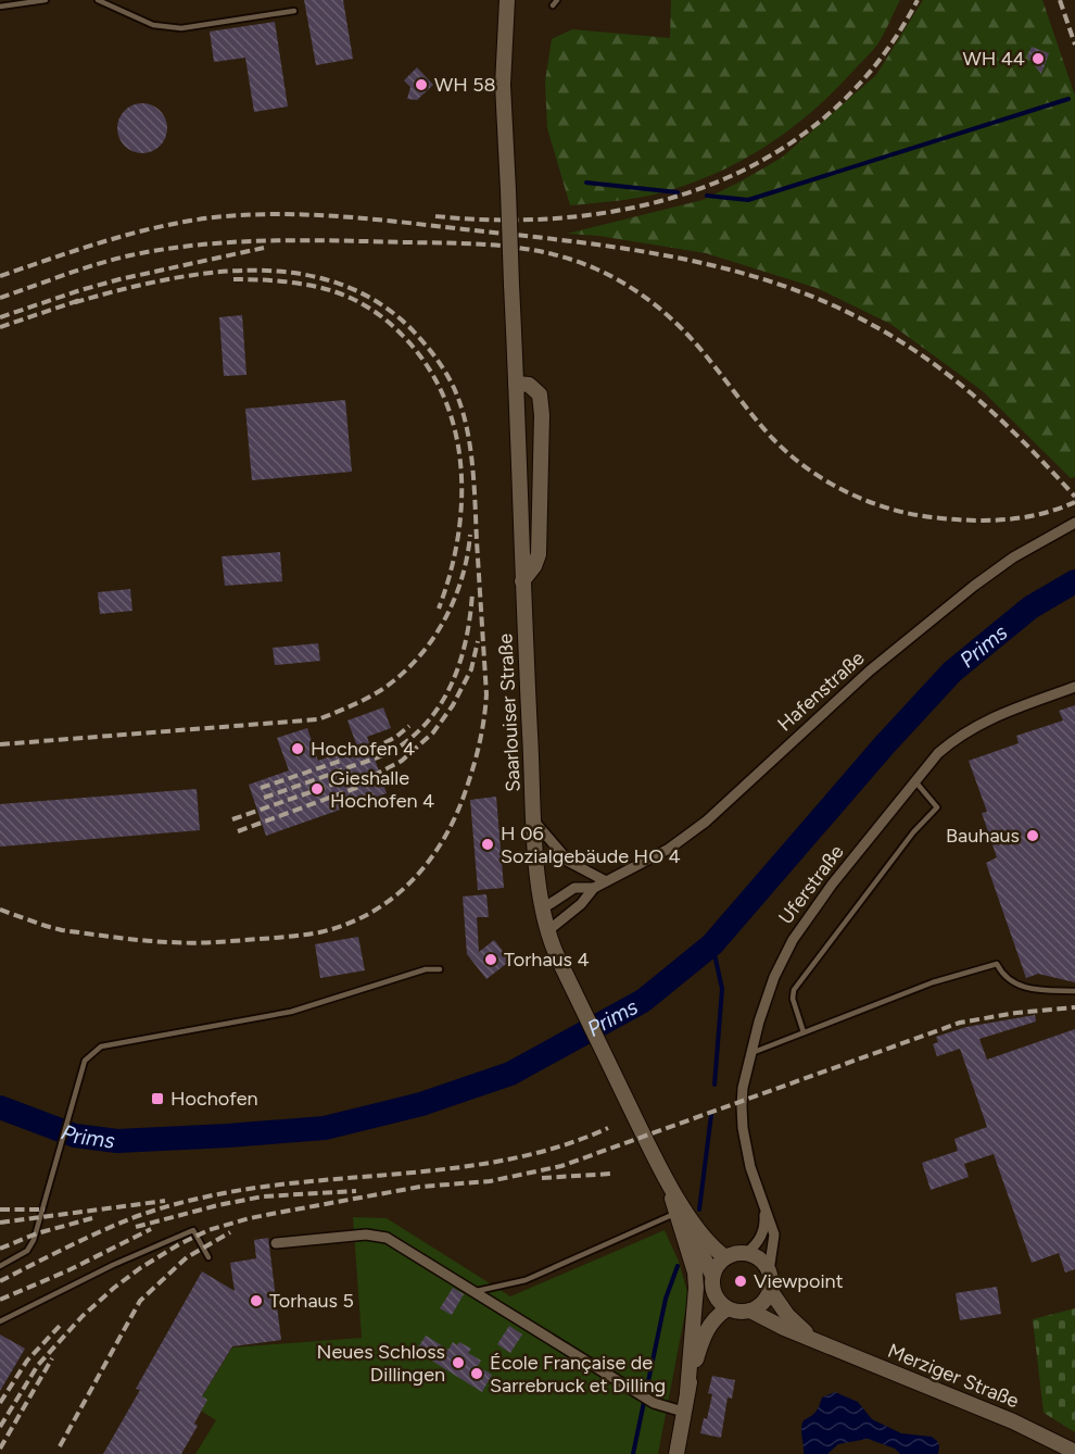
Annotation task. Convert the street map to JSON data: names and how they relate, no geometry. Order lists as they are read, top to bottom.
{
  "streets": {
    "main road": ["Saarlouiser Straße", "Merziger Straße"],
    "street": ["Hafenstraße", "Uferstraße"]
  },
  "crossings": [
    ["Hafenstraße", "Saarlouiser Straße"],
    ["Saarlouiser Straße", "Uferstraße"],
    ["Saarlouiser Straße", "Merziger Straße"],
    ["Uferstraße", "Merziger Straße"]
  ],
  "water": ["Prims"],
  "places": {
    "other": [
      "WH 44",
      "WH 58",
      "Hochofen 4",
      "Gieshalle Hochofen 4",
      "Bauhaus",
      "H 06 Sozialgebäude HO 4",
      "Torhaus 4",
      "Viewpoint",
      "Torhaus 5",
      "Neues Schloss Dillingen",
      "École Française de Sarrebruck et Dilling"
    ],
    "transit": ["Hochofen"]
  }
}
